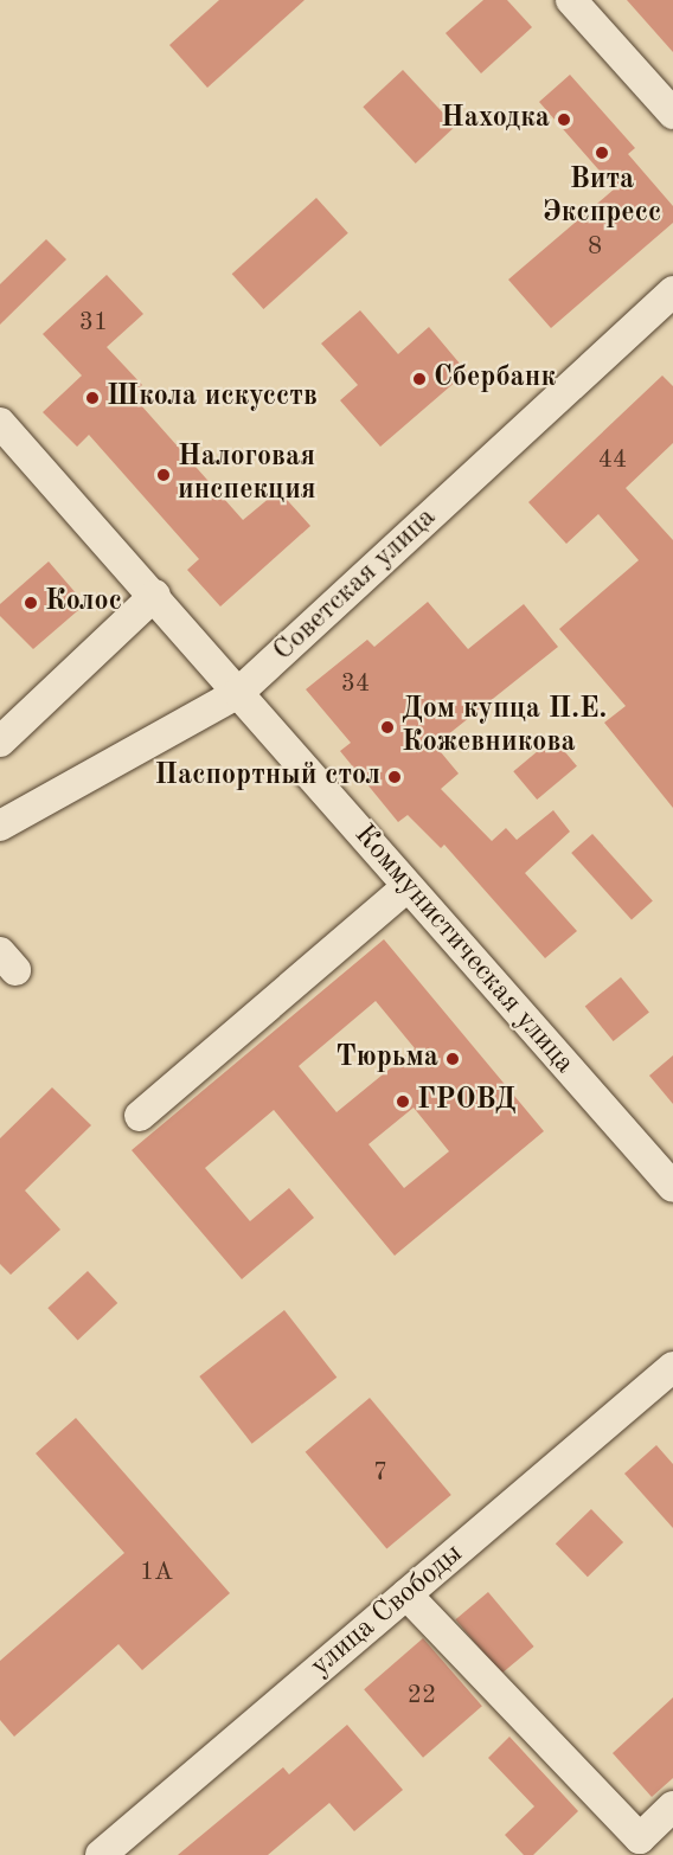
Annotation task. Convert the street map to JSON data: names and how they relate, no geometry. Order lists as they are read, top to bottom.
{
  "streets": {
    "street": ["Советская улица", "Коммунистическая улица", "улица Свободы"]
  },
  "crossings": [
    ["Советская улица", "Коммунистическая улица"]
  ],
  "places": [
    "Находка",
    "Вита Экспресс",
    "Сбербанк",
    "Школа искусств",
    "Налоговая инспекция",
    "Колос",
    "Дом купца П.Е. Кожевникова",
    "Паспортный стол",
    "Тюрьма",
    "ГРОВД"
  ],
  "house_numbers": [
    "8",
    "31",
    "44",
    "34",
    "7",
    "1А",
    "22"
  ]
}
